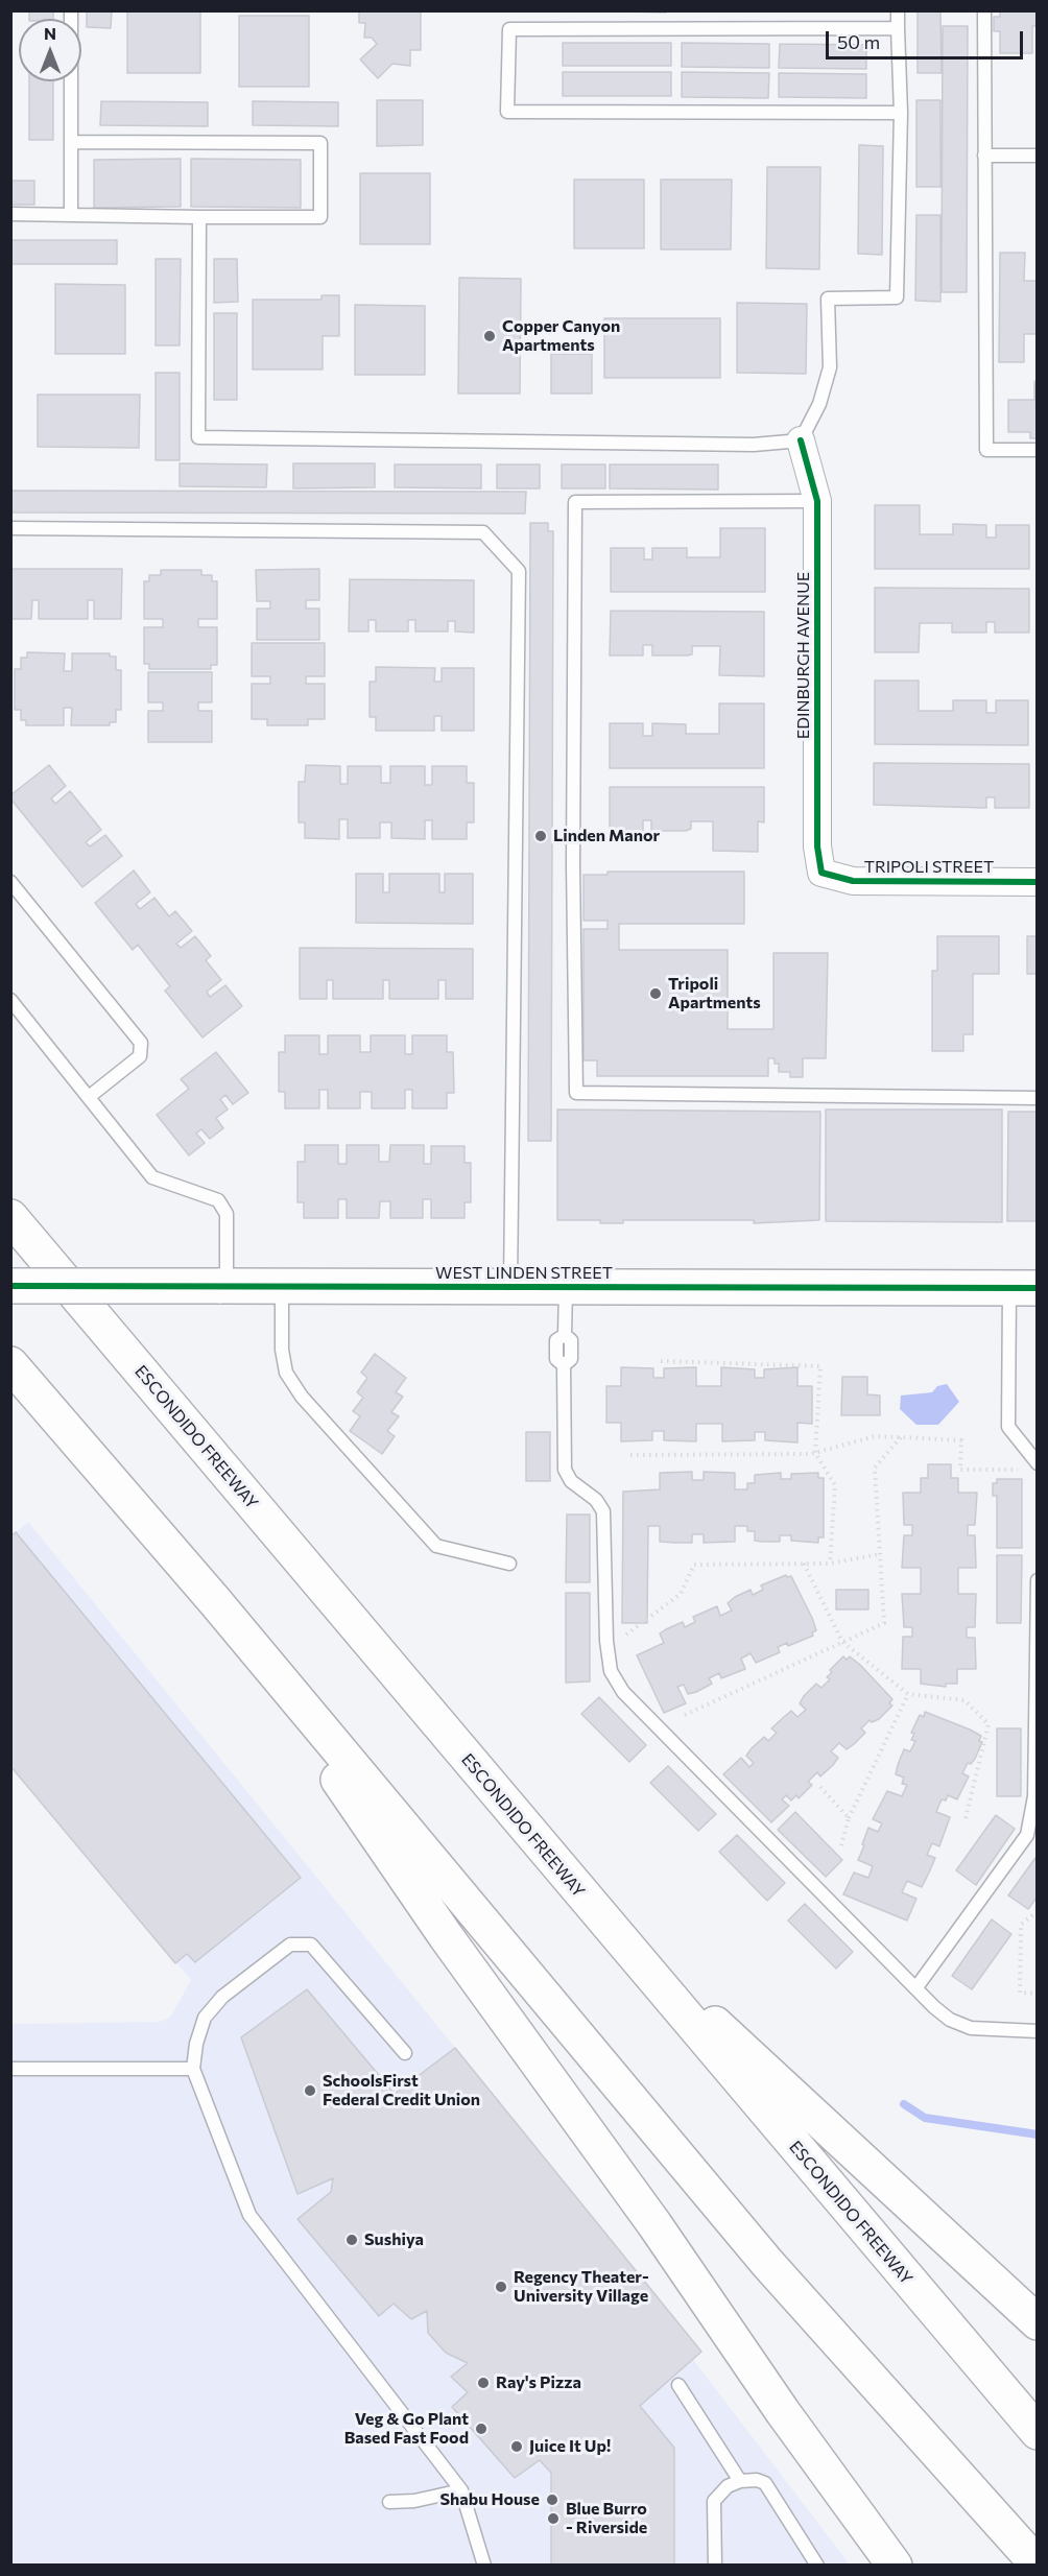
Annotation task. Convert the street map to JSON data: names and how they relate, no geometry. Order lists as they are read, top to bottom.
{
  "streets": {
    "main road": ["WEST LINDEN STREET", "ESCONDIDO FREEWAY"],
    "street": ["EDINBURGH AVENUE", "TRIPOLI STREET"]
  },
  "crossings": [
    ["EDINBURGH AVENUE", "TRIPOLI STREET"]
  ],
  "places": [
    "Copper Canyon Apartments",
    "Linden Manor",
    "Tripoli Apartments",
    "SchoolsFirst Federal Credit Union",
    "Sushiya",
    "Regency Theater- University Village",
    "Ray's Pizza",
    "Veg & Go Plant Based Fast Food",
    "Juice It Up!",
    "Shabu House",
    "Blue Burro - Riverside"
  ],
  "scale_bar": "50 m",
  "north": "top"
}
